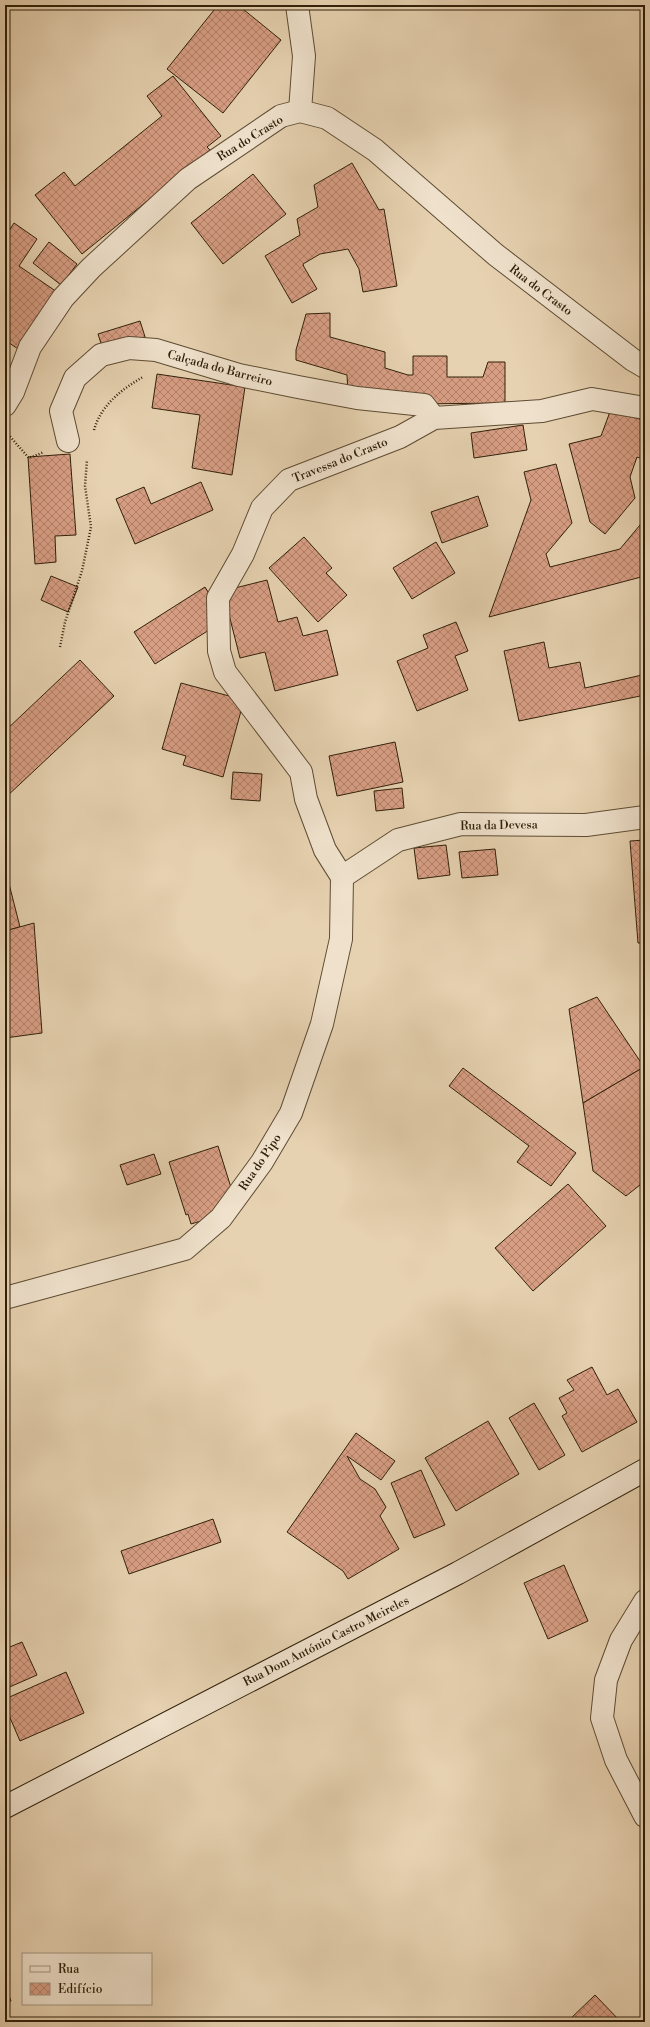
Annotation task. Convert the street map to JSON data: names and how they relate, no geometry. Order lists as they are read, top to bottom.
{
  "streets": {
    "street": [
      "Rua do Crasto",
      "Calçada do Barreiro",
      "Travessa do Crasto",
      "Rua da Devesa",
      "Rua do Pipo",
      "Rua Dom António Castro Meireles"
    ]
  },
  "crossings": [
    ["Calçada do Barreiro", "Travessa do Crasto"],
    ["Travessa do Crasto", "Rua da Devesa"],
    ["Travessa do Crasto", "Rua do Pipo"],
    ["Rua da Devesa", "Rua do Pipo"]
  ],
  "legend": ["Rua", "Edifício"]
}
